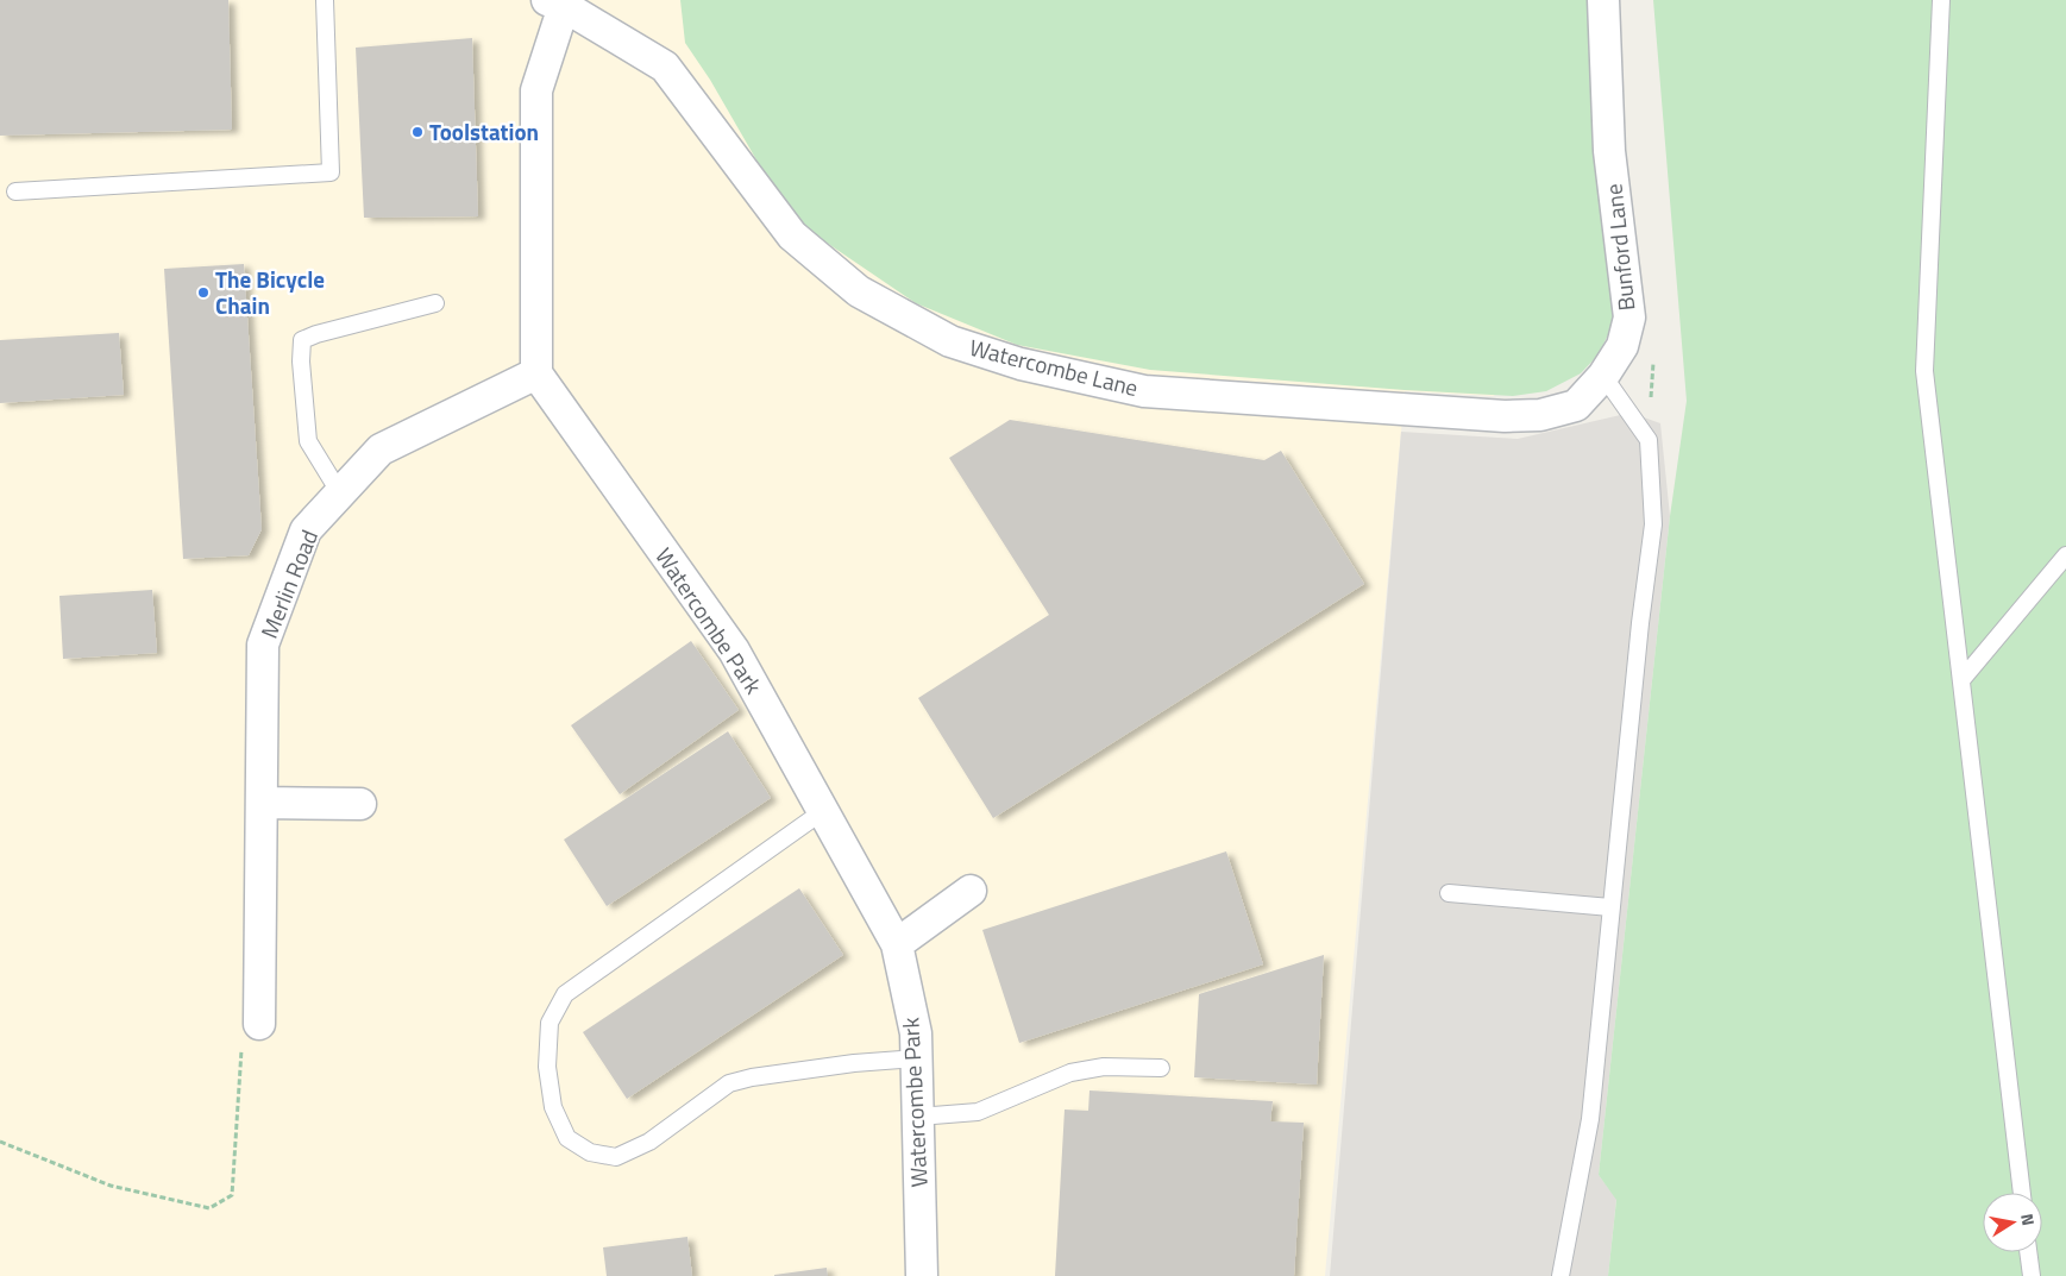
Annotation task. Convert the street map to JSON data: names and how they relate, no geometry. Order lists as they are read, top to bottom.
{
  "streets": {
    "street": [
      "Bunford Lane",
      "Watercombe Lane",
      "Merlin Road",
      "Watercombe Park"
    ]
  },
  "crossings": [
    ["Bunford Lane", "Watercombe Lane"],
    ["Merlin Road", "Watercombe Park"]
  ],
  "places": ["Toolstation", "The Bicycle Chain"],
  "north": "right"
}
